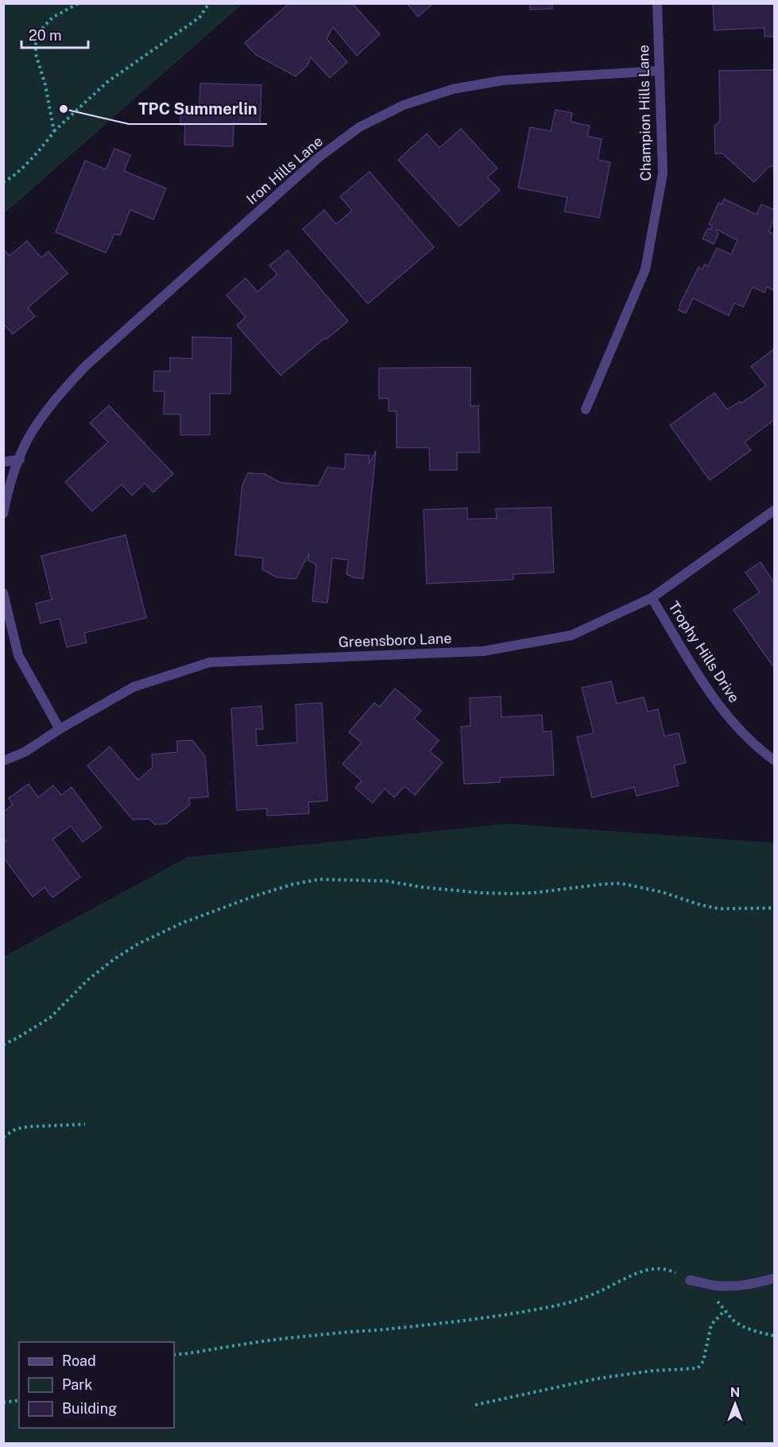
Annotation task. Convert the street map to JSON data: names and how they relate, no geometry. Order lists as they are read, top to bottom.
{
  "streets": {
    "street": [
      "Champion Hills Lane",
      "Iron Hills Lane",
      "Greensboro Lane",
      "Trophy Hills Drive"
    ]
  },
  "crossings": [
    ["Champion Hills Lane", "Iron Hills Lane"],
    ["Greensboro Lane", "Trophy Hills Drive"]
  ],
  "places": ["TPC Summerlin"],
  "legend": ["Road", "Park", "Building"],
  "scale_bar": "20 m",
  "north": "top"
}
